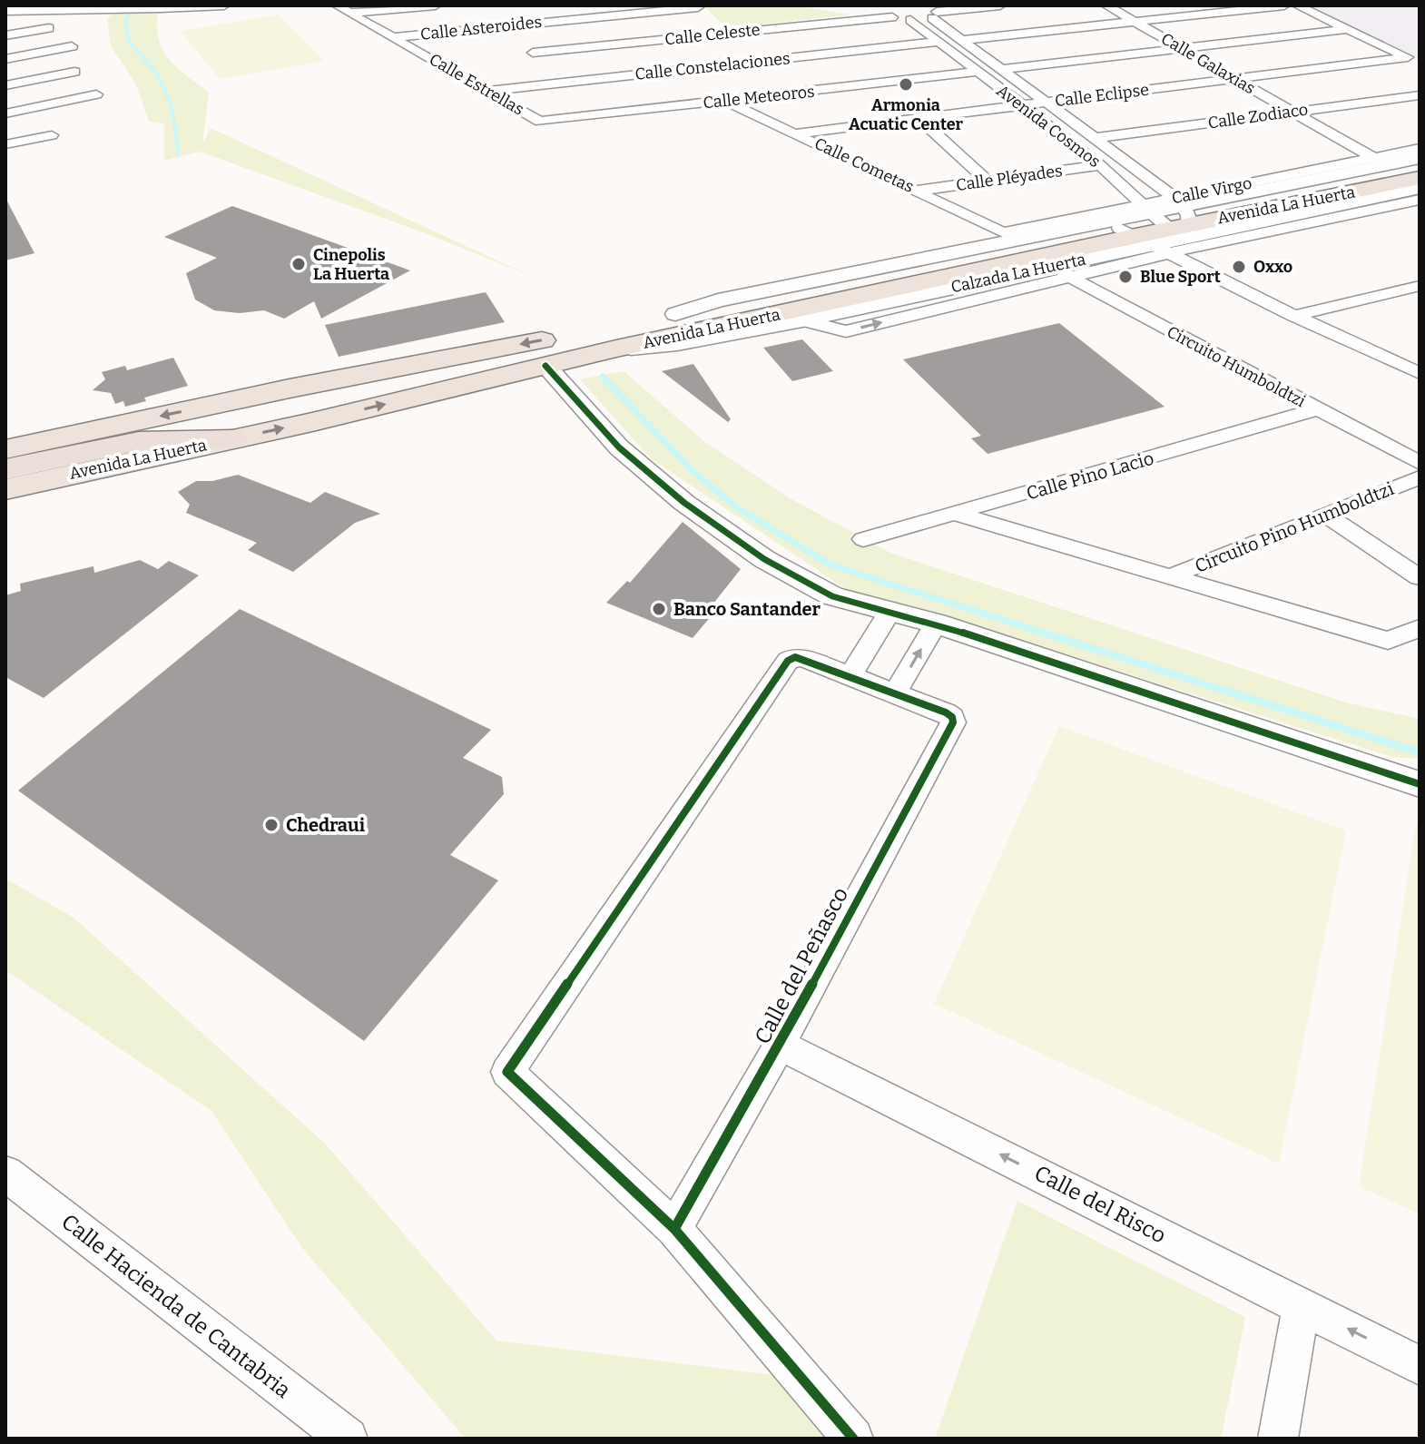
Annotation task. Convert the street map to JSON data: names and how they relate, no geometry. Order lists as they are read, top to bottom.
{
  "streets": {
    "main road": ["Avenida La Huerta"],
    "street": [
      "Calle Asteroides",
      "Calle Celeste",
      "Calle Galaxias",
      "Calle Constelaciones",
      "Calle Estrellas",
      "Calle Eclipse",
      "Calle Meteoros",
      "Calle Zodiaco",
      "Avenida Cosmos",
      "Calle Cometas",
      "Calle Pléyades",
      "Calzada La Huerta",
      "Circuito Humboldtzi",
      "Calle Pino Lacio",
      "Circuito Pino Humboldtzi",
      "Calle del Peñasco",
      "Calle del Risco",
      "Calle Hacienda de Cantabria"
    ]
  },
  "crossings": [
    ["Calle Asteroides", "Calle Celeste"],
    ["Calle Asteroides", "Calle Constelaciones"],
    ["Calle Asteroides", "Calle Estrellas"],
    ["Calle Celeste", "Calle Constelaciones"],
    ["Calle Galaxias", "Calle Eclipse"],
    ["Calle Galaxias", "Calle Zodiaco"],
    ["Calle Galaxias", "Avenida La Huerta"],
    ["Calle Galaxias", "Calzada La Huerta"],
    ["Calle Constelaciones", "Calle Estrellas"],
    ["Calle Constelaciones", "Avenida Cosmos"],
    ["Calle Estrellas", "Calle Meteoros"],
    ["Calle Eclipse", "Avenida Cosmos"],
    ["Calle Eclipse", "Calle Cometas"],
    ["Calle Meteoros", "Avenida Cosmos"],
    ["Calle Meteoros", "Calle Cometas"],
    ["Calle Zodiaco", "Avenida Cosmos"],
    ["Avenida Cosmos", "Calle Cometas"],
    ["Avenida Cosmos", "Calle Pléyades"],
    ["Avenida Cosmos", "Avenida La Huerta"],
    ["Avenida Cosmos", "Calzada La Huerta"],
    ["Calle Cometas", "Calle Pléyades"],
    ["Calle Cometas", "Avenida La Huerta"],
    ["Calle Cometas", "Calzada La Huerta"],
    ["Avenida La Huerta", "Calzada La Huerta"],
    ["Calzada La Huerta", "Circuito Humboldtzi"],
    ["Circuito Humboldtzi", "Calle Pino Lacio"],
    ["Calle Pino Lacio", "Circuito Pino Humboldtzi"],
    ["Calle del Peñasco", "Calle del Risco"]
  ],
  "one_way": ["Calle del Risco"],
  "places": [
    "Armonia Acuatic Center",
    "Cinepolis La Huerta",
    "Oxxo",
    "Blue Sport",
    "Banco Santander",
    "Chedraui"
  ]
}
